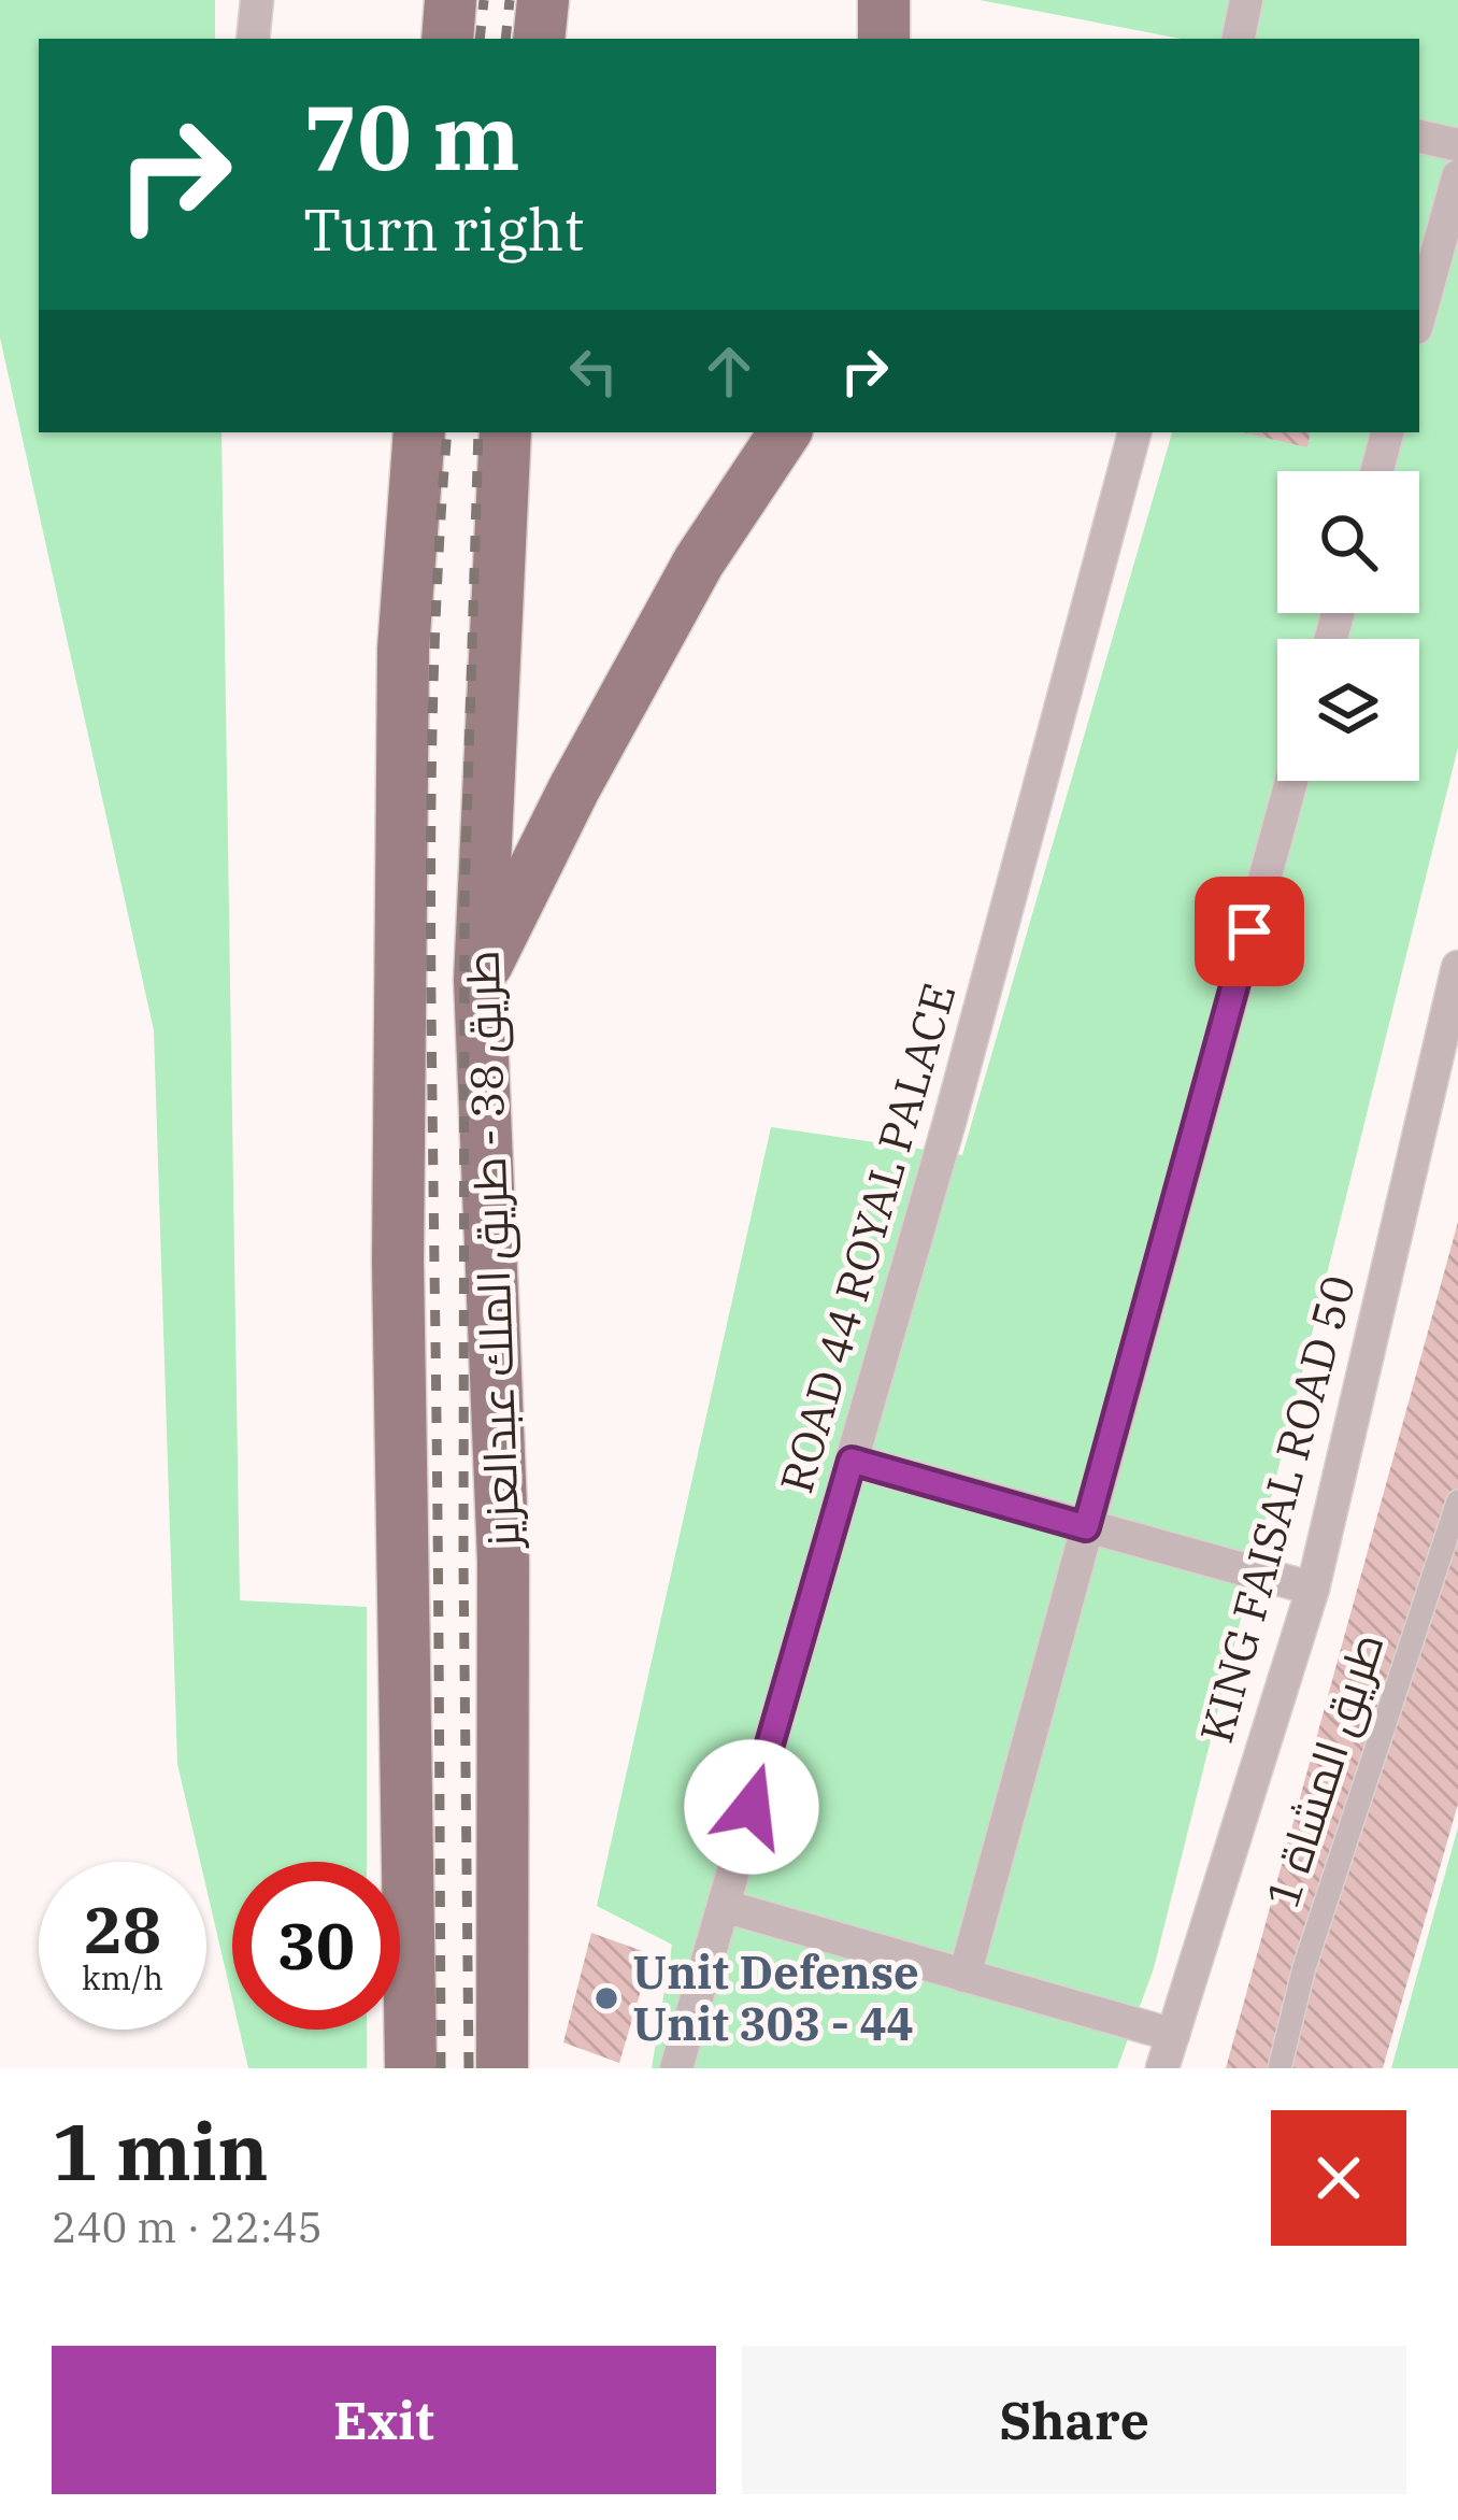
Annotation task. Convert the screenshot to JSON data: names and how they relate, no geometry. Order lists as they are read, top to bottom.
{
  "streets": {
    "main road": ["طريق 38 - طريق الملك عبدالعزيز"],
    "street": ["ROAD 44 ROYAL PALACE", "KING FAISAL ROAD 50", "طريق المشاة 1"]
  },
  "places": ["Unit Defense Unit 303 - 44"],
  "page": {
    "turn": ["70 m", "Turn right"],
    "speed": "28 km/h",
    "limit": "30",
    "heading": ["1 min", "240 m · 22:45"],
    "buttons": ["Exit", "Share"]
  }
}
